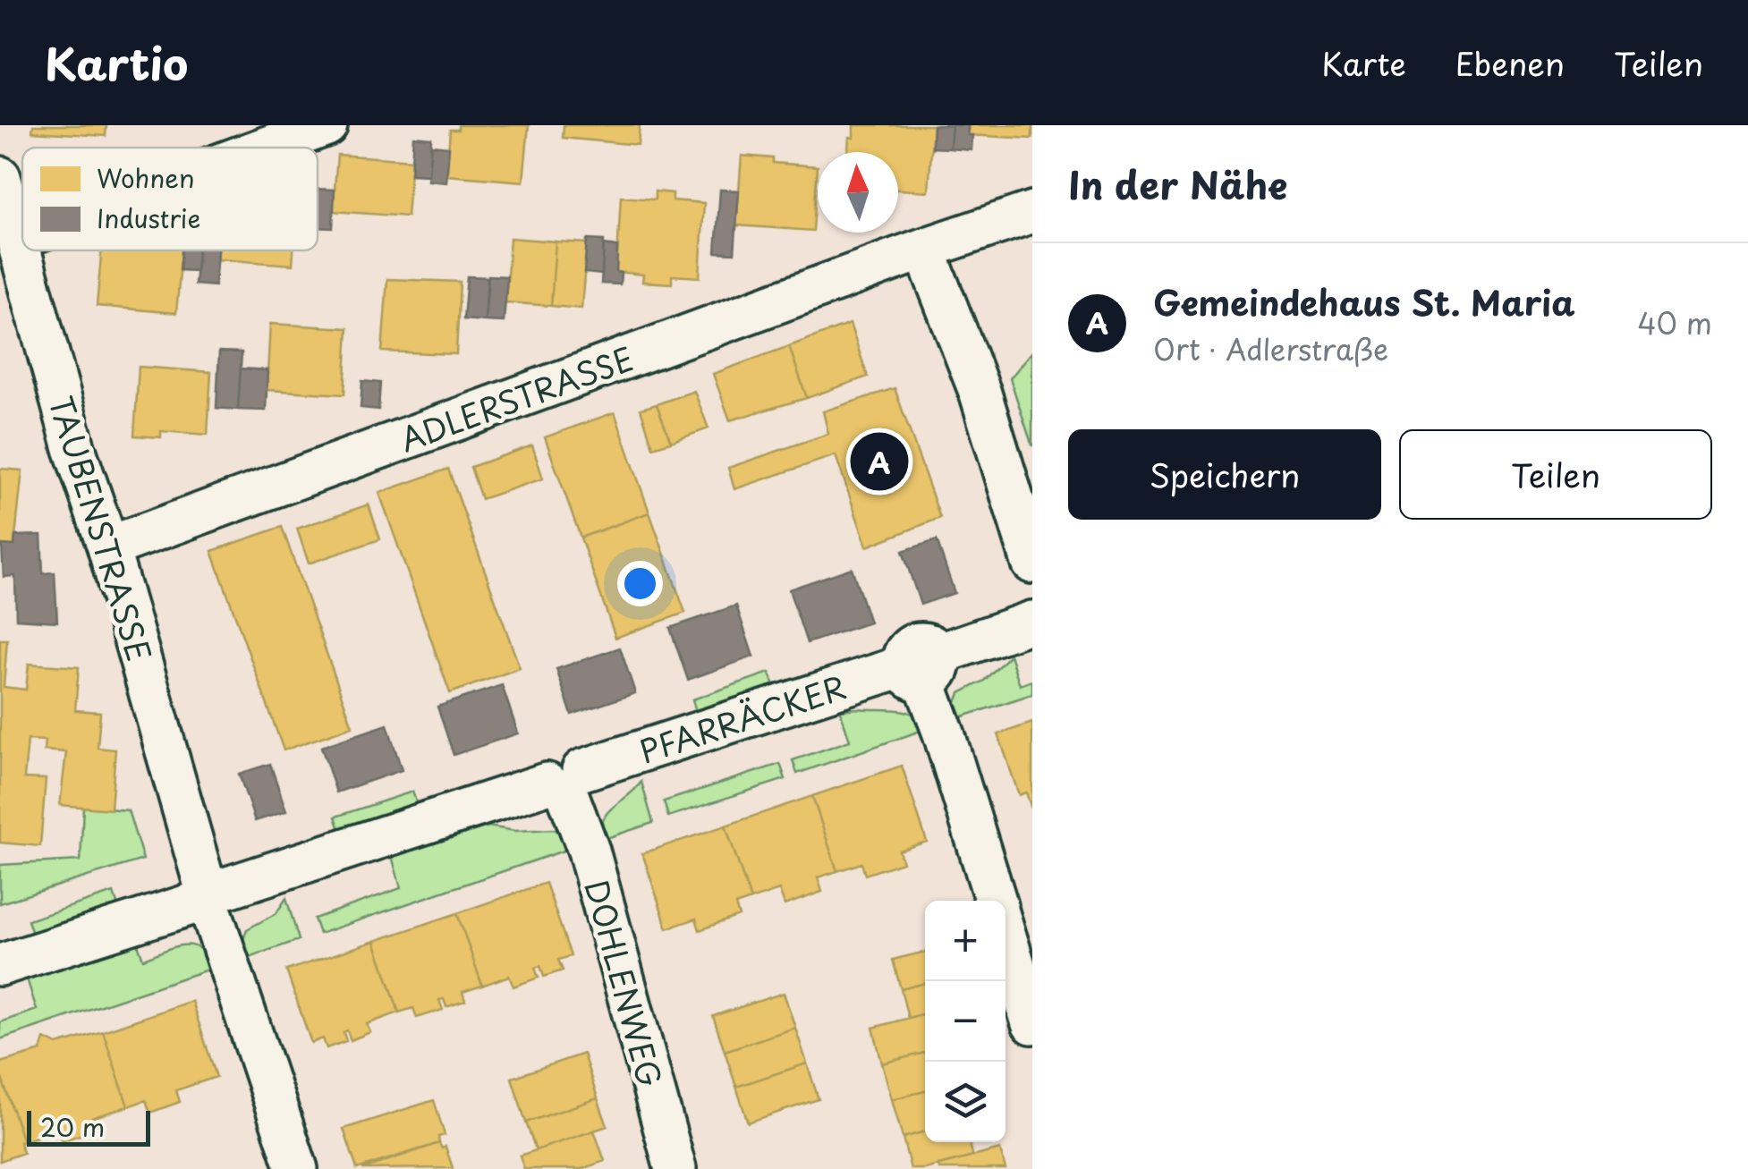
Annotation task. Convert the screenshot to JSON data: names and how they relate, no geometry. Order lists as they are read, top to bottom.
{
  "streets": {
    "street": [
      "ADLERSTRASSE",
      "TAUBENSTRASSE",
      "PFARRÄCKER",
      "DOHLENWEG"
    ]
  },
  "crossings": [
    ["ADLERSTRASSE", "TAUBENSTRASSE"],
    ["TAUBENSTRASSE", "PFARRÄCKER"],
    ["PFARRÄCKER", "DOHLENWEG"]
  ],
  "legend": ["Wohnen", "Industrie"],
  "scale_bar": "20 m",
  "north": "top",
  "page": {
    "header": "Kartio",
    "nav": ["Karte", "Ebenen", "Teilen"],
    "heading": "In der Nähe",
    "list": [
      {
        "mark": "A",
        "name": "Gemeindehaus St. Maria",
        "note": "Ort · Adlerstraße",
        "value": "40 m"
      }
    ],
    "buttons": ["Speichern", "Teilen"],
    "pins": "A",
    "map_buttons": ["+", "−"],
    "scale": "20 m"
  }
}
